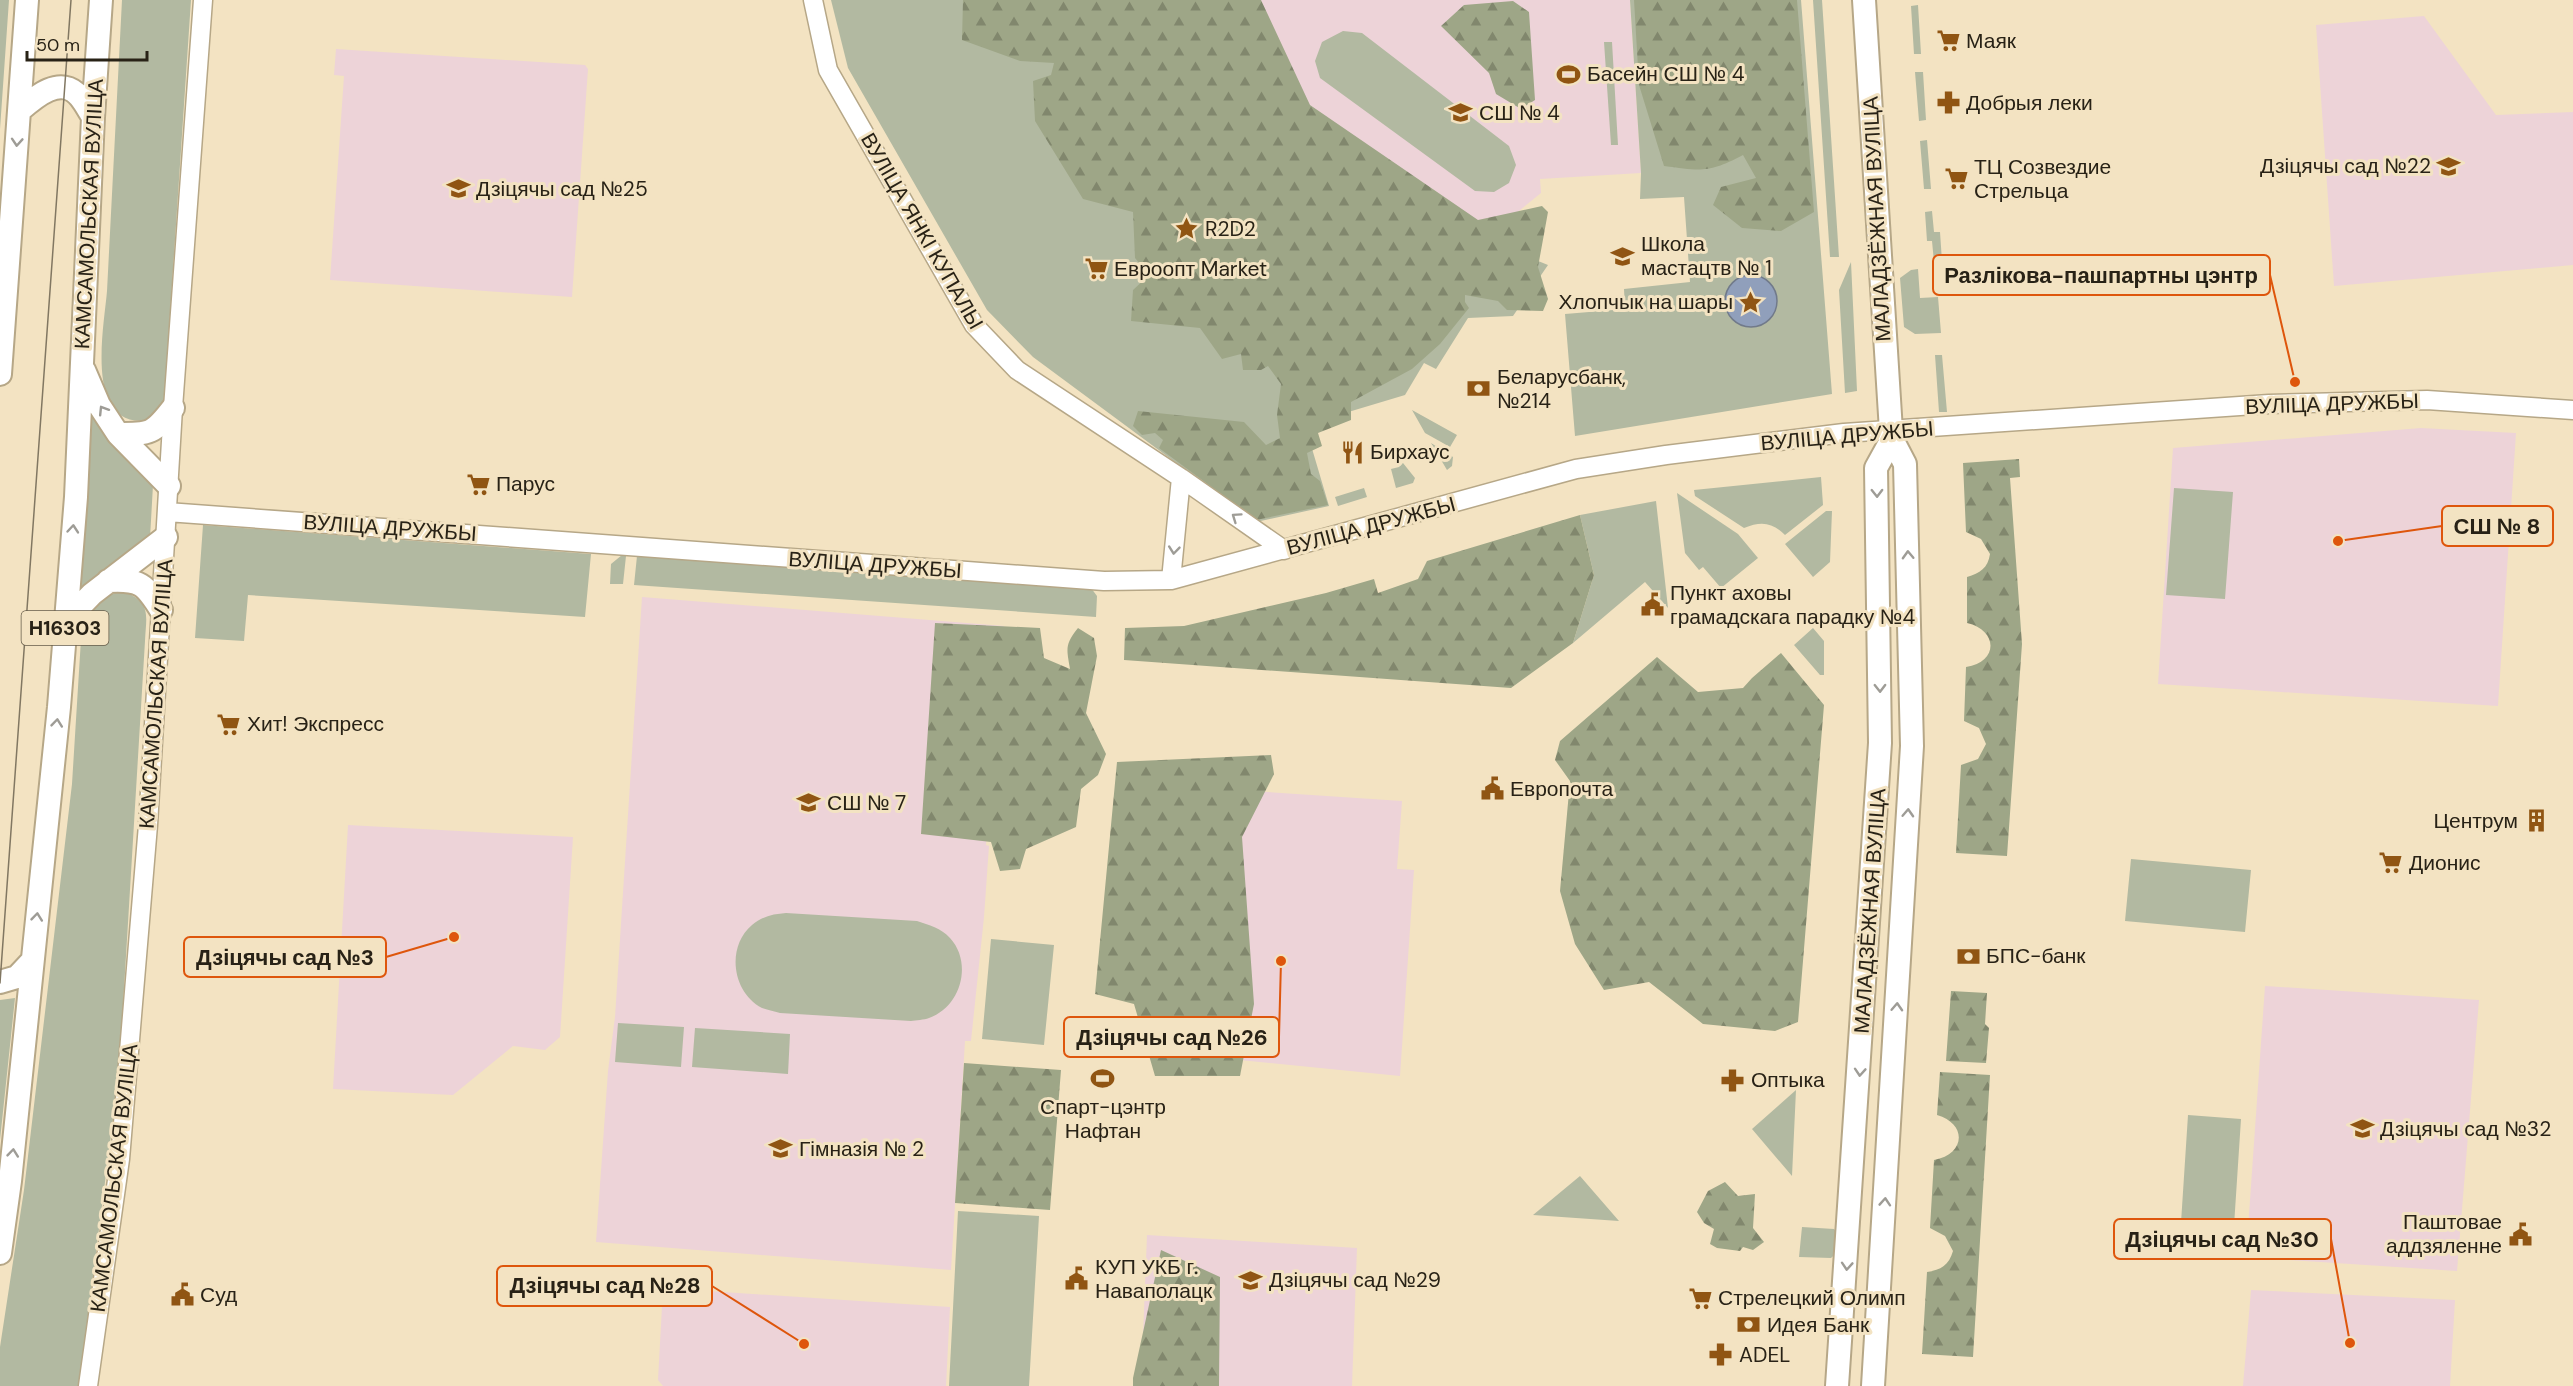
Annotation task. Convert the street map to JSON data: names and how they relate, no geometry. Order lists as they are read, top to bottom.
{
  "streets": {
    "main road": ["КАМСАМОЛЬСКАЯ ВУЛІЦА", "МАЛАДЗЁЖНАЯ ВУЛІЦА", "Н16303"],
    "street": ["ВУЛІЦА ЯНКІ КУПАЛЫ", "ВУЛІЦА ДРУЖБЫ"]
  },
  "crossings": [
    ["КАМСАМОЛЬСКАЯ ВУЛІЦА", "ВУЛІЦА ДРУЖБЫ"],
    ["МАЛАДЗЁЖНАЯ ВУЛІЦА", "ВУЛІЦА ДРУЖБЫ"],
    ["ВУЛІЦА ЯНКІ КУПАЛЫ", "ВУЛІЦА ДРУЖБЫ"]
  ],
  "places": {
    "supermarket": [
      "Маяк",
      "ТЦ Созвездие Стрельца",
      "Евроопт Market",
      "Парус",
      "Хит! Экспресс",
      "Дионис",
      "Стрелецкий Олимп"
    ],
    "sports": ["Басейн СШ № 4", "Спарт-цэнтр Нафтан"],
    "pharmacy": ["Добрыя леки", "Оптыка", "ADEL"],
    "school or university": [
      "СШ № 4",
      "Дзіцячы сад №22",
      "Дзіцячы сад №25",
      "Школа мастацтв № 1",
      "СШ № 7",
      "Дзіцячы сад №32",
      "Гімназія № 2",
      "Дзіцячы сад №29"
    ],
    "place": ["R2D2", "Хлопчык на шары"],
    "other": [
      "Разлікова-пашпартны цэнтр",
      "СШ № 8",
      "Дзіцячы сад №3",
      "Дзіцячы сад №26",
      "Дзіцячы сад №30",
      "Дзіцячы сад №28"
    ],
    "bank": ["Беларусбанк, №214", "БПС-банк", "Идея Банк"],
    "restaurant": ["Бирхаус"],
    "public building": [
      "Пункт аховы грамадскага парадку №4",
      "Европочта",
      "Паштовае аддзяленне",
      "КУП УКБ г. Наваполацк",
      "Суд"
    ],
    "building": ["Центрум"]
  },
  "scale_bar": "50 m"
}
